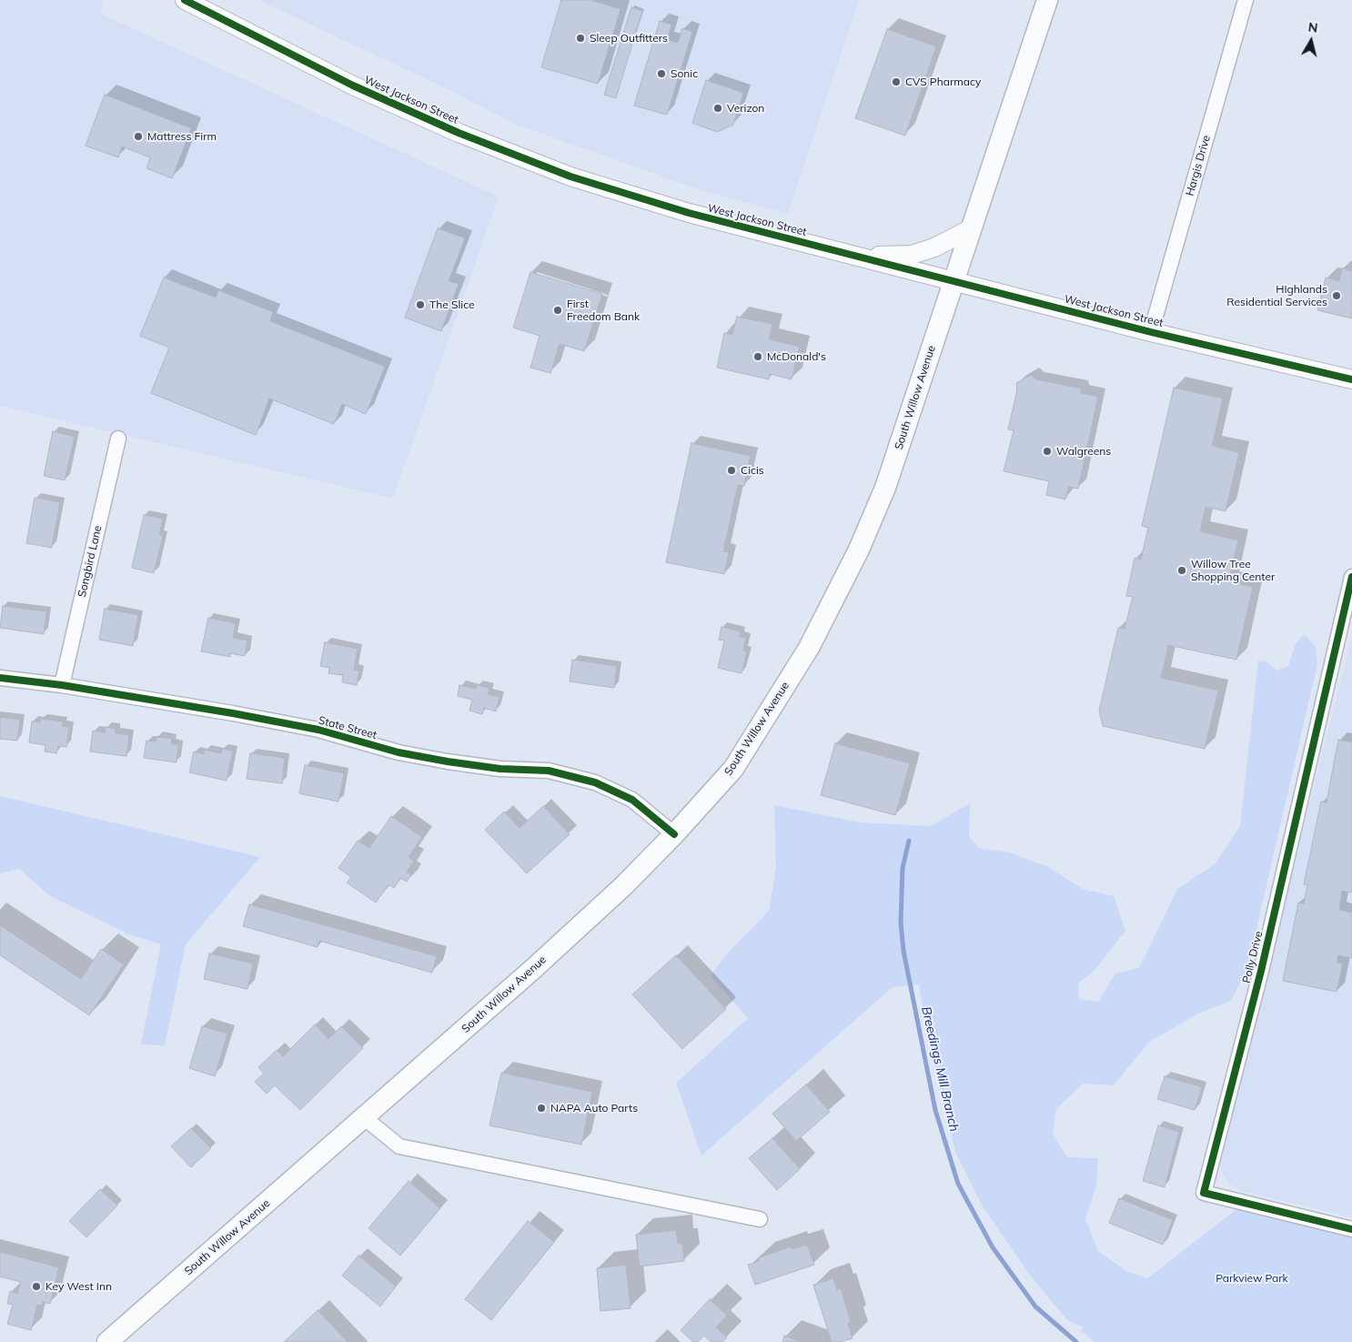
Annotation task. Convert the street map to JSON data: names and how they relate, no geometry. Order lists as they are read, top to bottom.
{
  "streets": {
    "main road": ["South Willow Avenue"],
    "street": [
      "West Jackson Street",
      "Hargis Drive",
      "Songbird Lane",
      "State Street",
      "Polly Drive"
    ]
  },
  "crossings": [
    ["West Jackson Street", "Hargis Drive"],
    ["West Jackson Street", "South Willow Avenue"],
    ["South Willow Avenue", "State Street"],
    ["Songbird Lane", "State Street"]
  ],
  "water": ["Breedings Mill Branch"],
  "parks": ["Parkview Park"],
  "places": [
    "Sleep Outfitters",
    "Sonic",
    "CVS Pharmacy",
    "Verizon",
    "Mattress Firm",
    "HIghlands Residential Services",
    "The Slice",
    "First Freedom Bank",
    "McDonald's",
    "Walgreens",
    "Cicis",
    "Willow Tree Shopping Center",
    "NAPA Auto Parts",
    "Key West Inn"
  ],
  "north": "top"
}
